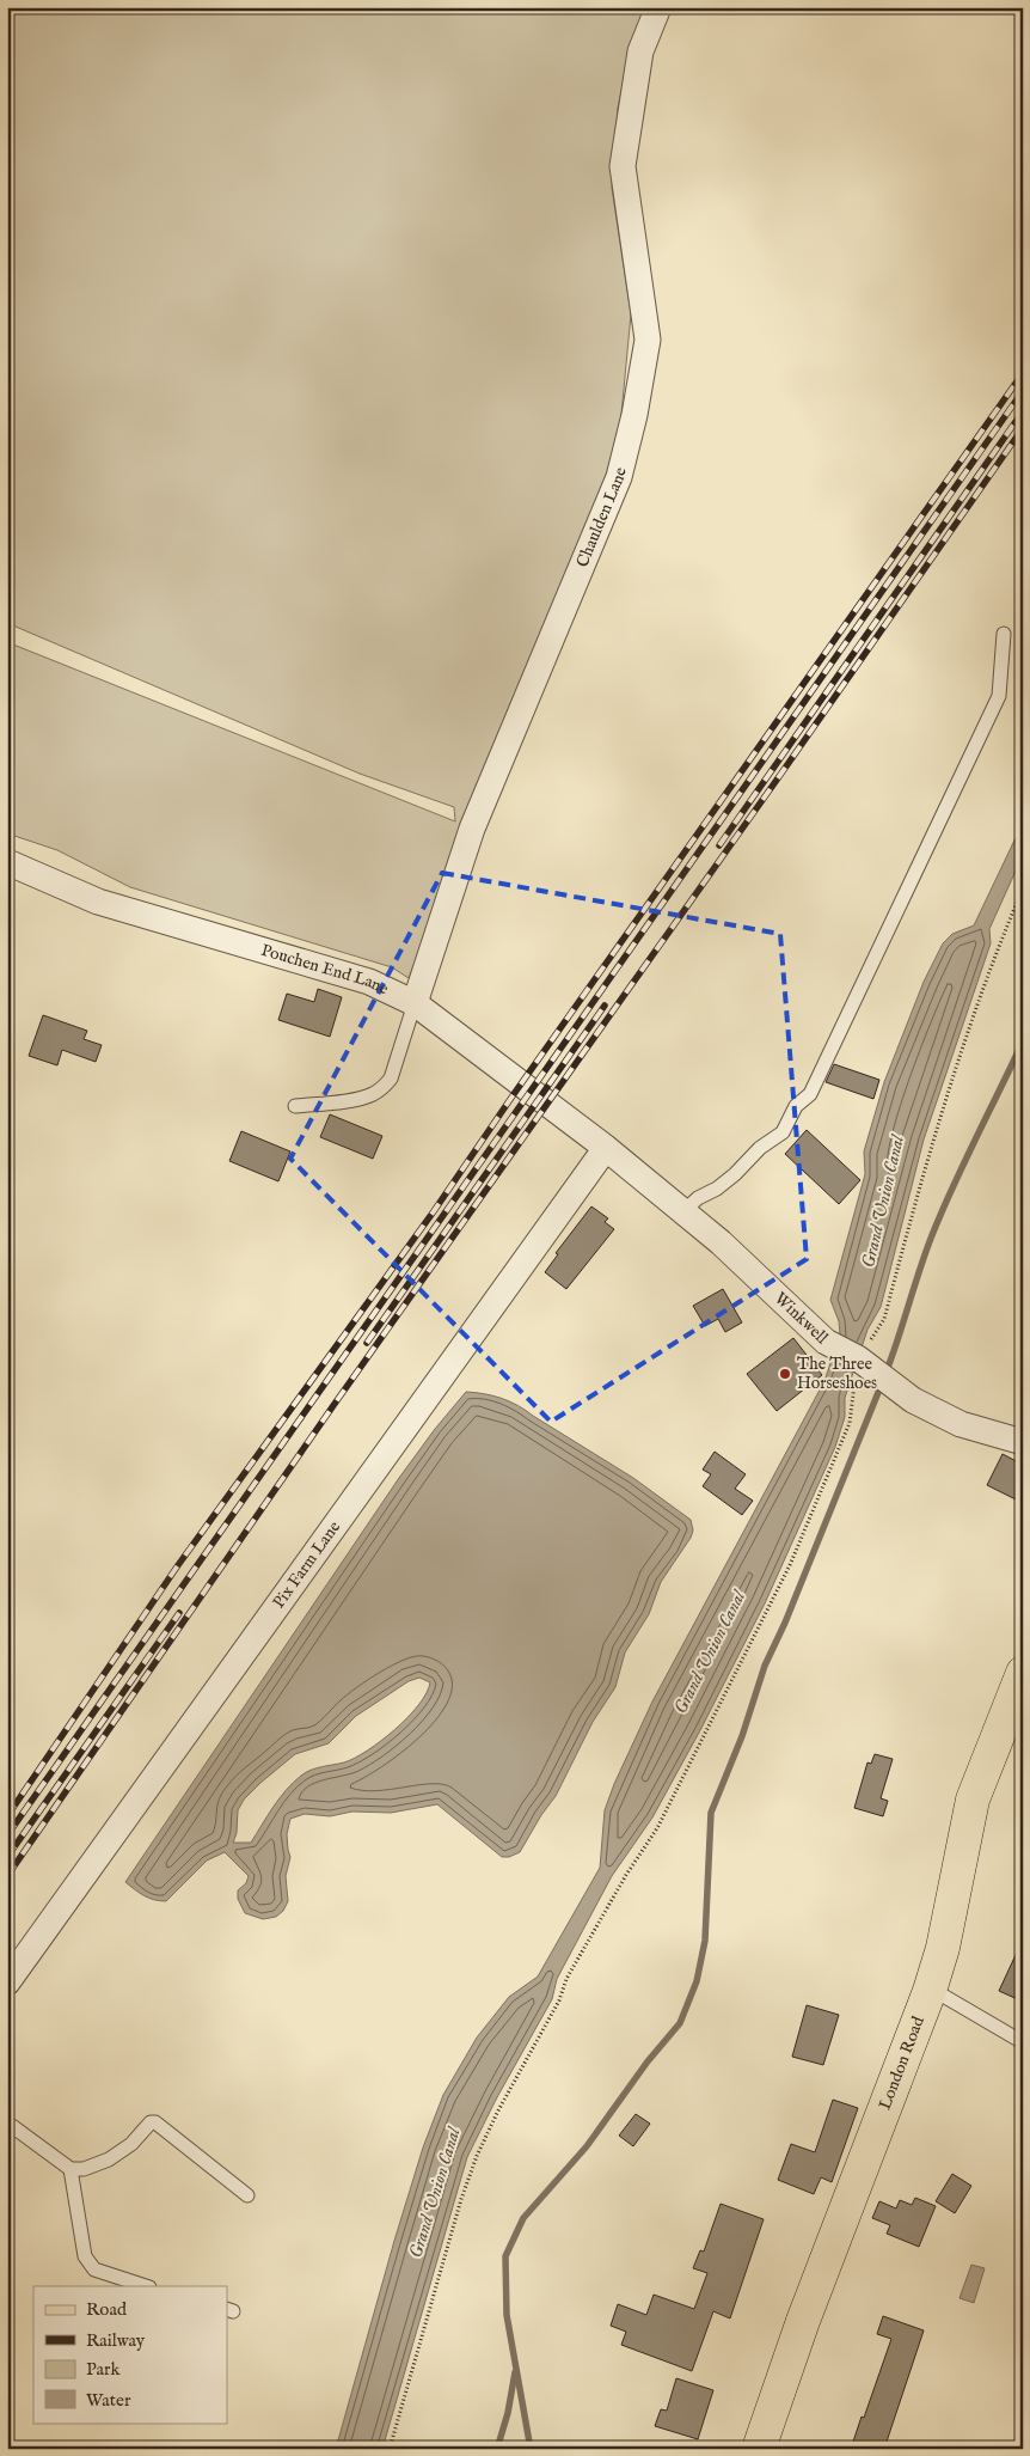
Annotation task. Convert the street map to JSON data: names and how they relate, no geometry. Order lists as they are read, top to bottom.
{
  "streets": {
    "main road": ["London Road"],
    "street": [
      "Chaulden Lane",
      "Pouchen End Lane",
      "Winkwell",
      "Pix Farm Lane"
    ]
  },
  "crossings": [
    ["Chaulden Lane", "Pouchen End Lane"],
    ["Pouchen End Lane", "Winkwell"],
    ["Pouchen End Lane", "Pix Farm Lane"],
    ["Winkwell", "Pix Farm Lane"]
  ],
  "water": ["Grand Union Canal"],
  "places": ["The Three Horseshoes"],
  "legend": [
    "Road",
    "Railway",
    "Park",
    "Water"
  ]
}
